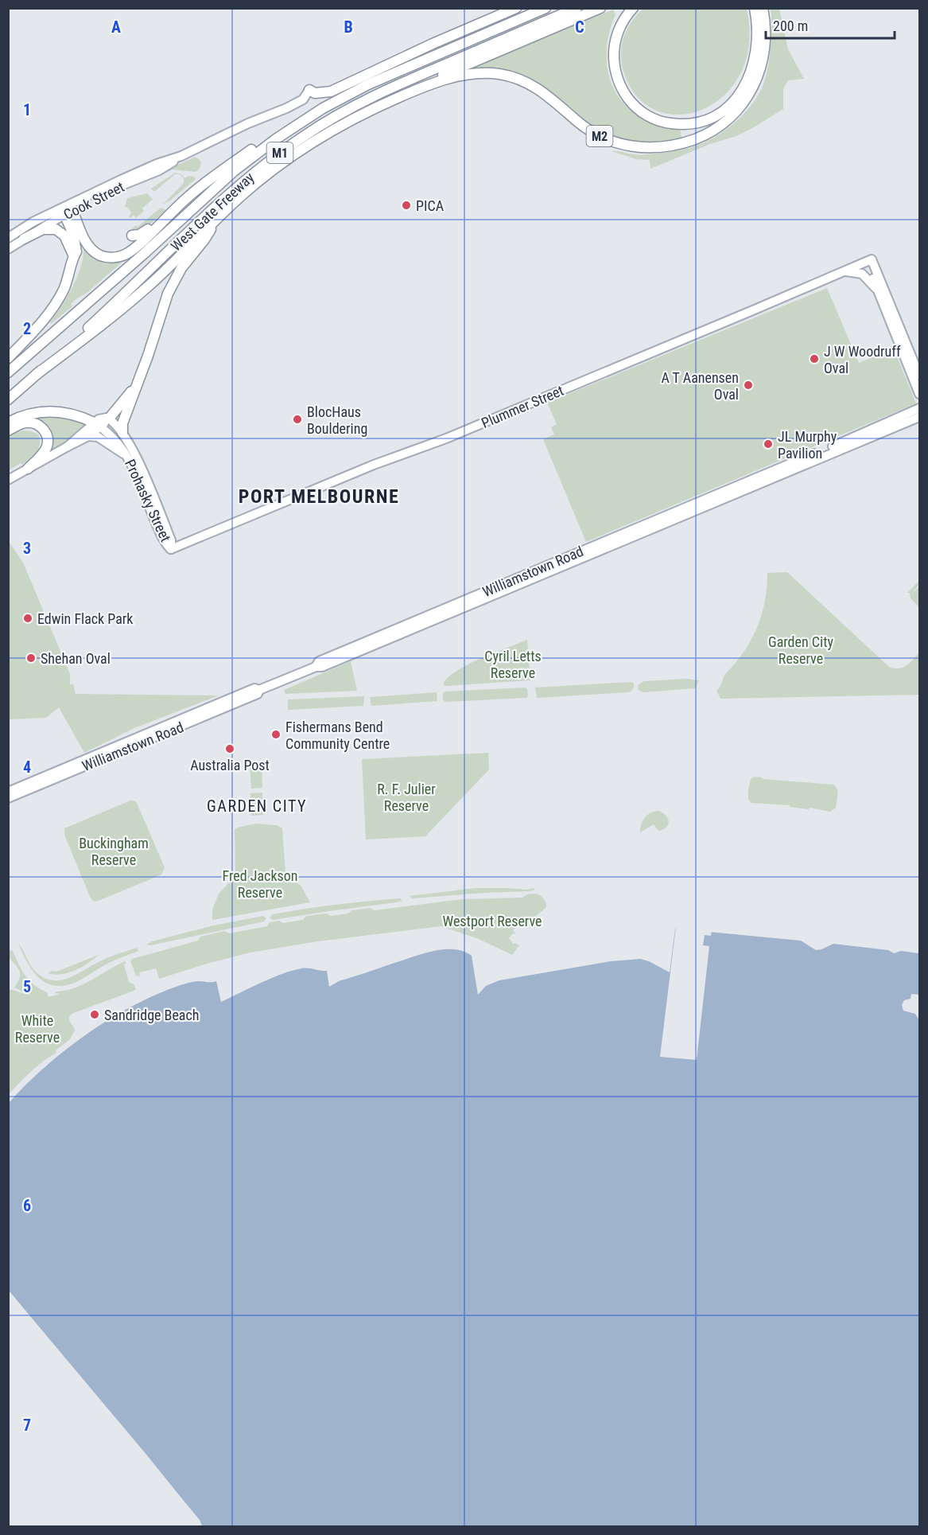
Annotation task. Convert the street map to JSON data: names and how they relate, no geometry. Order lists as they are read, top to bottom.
{
  "streets": {
    "highway": ["M2", "M1", "West Gate Freeway"],
    "main road": [
      "Cook Street",
      "Plummer Street",
      "Prohasky Street",
      "Williamstown Road"
    ]
  },
  "crossings": [
    ["M2", "M1"],
    ["M1", "West Gate Freeway"],
    ["Plummer Street", "Prohasky Street"]
  ],
  "districts": ["PORT MELBOURNE", "GARDEN CITY"],
  "parks": [
    "Garden City Reserve",
    "Cyril Letts Reserve",
    "R. F. Julier Reserve",
    "Buckingham Reserve",
    "Fred Jackson Reserve",
    "Westport Reserve",
    "White Reserve"
  ],
  "places": [
    "PICA",
    "J W Woodruff Oval",
    "A T Aanensen Oval",
    "BlocHaus Bouldering",
    "JL Murphy Pavilion",
    "Edwin Flack Park",
    "Shehan Oval",
    "Fishermans Bend Community Centre",
    "Australia Post",
    "Sandridge Beach"
  ],
  "scale_bar": "200 m",
  "grid": {
    "columns": ["A", "B", "C"],
    "rows": [
      "1",
      "2",
      "3",
      "4",
      "5",
      "6",
      "7"
    ]
  }
}
